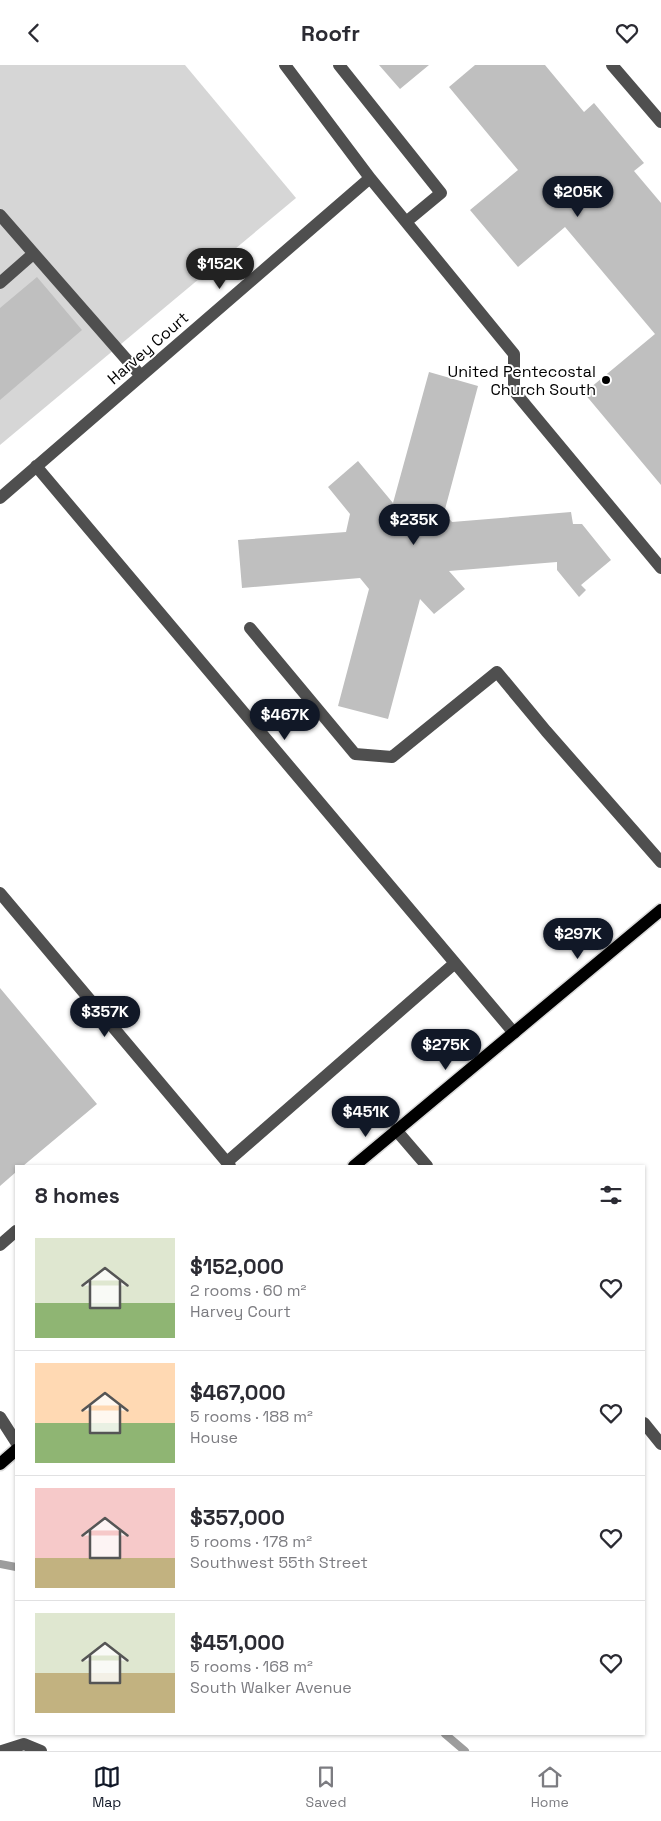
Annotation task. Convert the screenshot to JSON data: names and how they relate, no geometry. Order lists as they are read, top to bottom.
{
  "streets": {
    "street": ["Harvey Court"]
  },
  "places": ["United Pentecostal Church South"],
  "page": {
    "header": "Roofr",
    "price": [
      "$205K",
      "$152K",
      "$235K",
      "$467K",
      "$297K",
      "$357K",
      "$275K",
      "$451K"
    ],
    "heading": "8 homes",
    "list": [
      {
        "name": "$152,000",
        "note": "2 rooms · 60 m² · Harvey Court"
      },
      {
        "name": "$467,000",
        "note": "5 rooms · 188 m² · House"
      },
      {
        "name": "$357,000",
        "note": "5 rooms · 178 m² · Southwest 55th Street"
      },
      {
        "name": "$451,000",
        "note": "5 rooms · 168 m² · South Walker Avenue"
      }
    ],
    "tabs": ["Map", "Saved", "Home"]
  }
}
